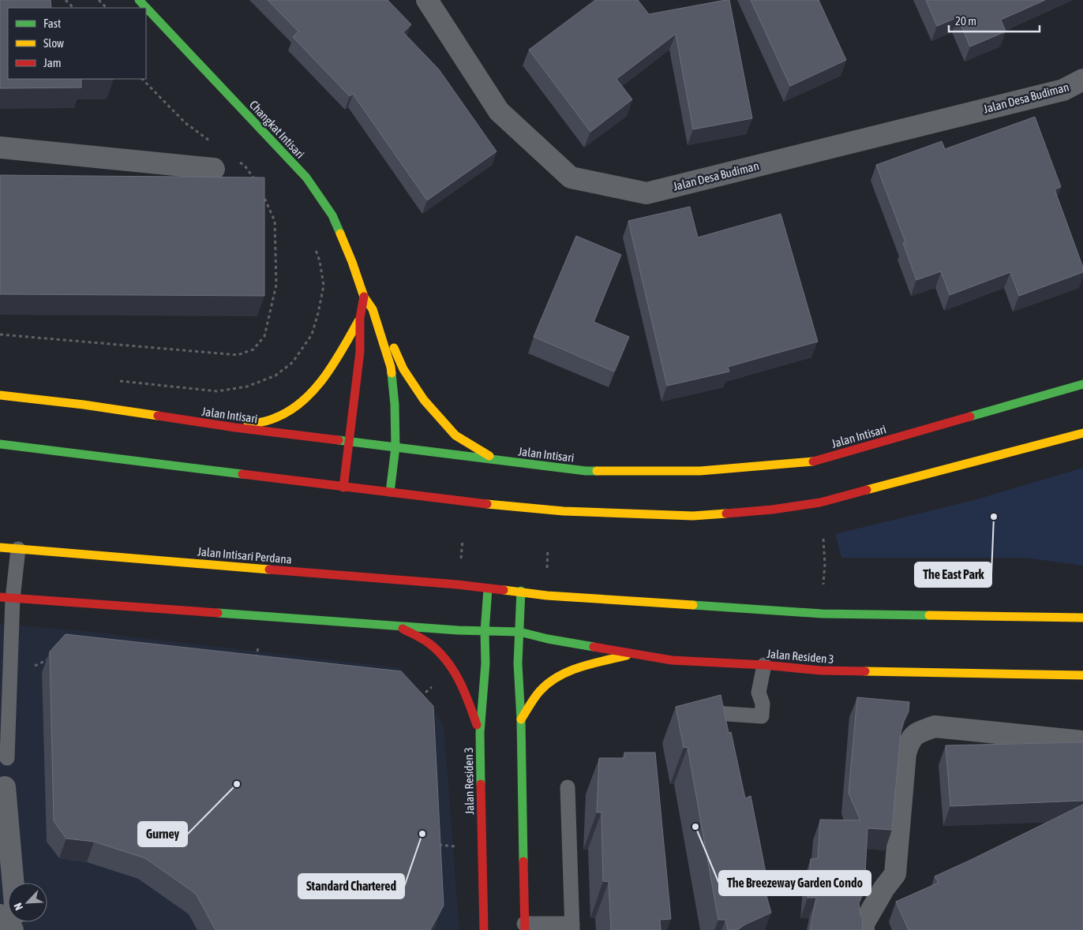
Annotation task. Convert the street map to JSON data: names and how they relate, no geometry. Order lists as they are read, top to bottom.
{
  "streets": {
    "street": [
      "Jalan Desa Budiman",
      "Changkat Intisari",
      "Jalan Intisari",
      "Jalan Intisari Perdana",
      "Jalan Residen 3"
    ]
  },
  "crossings": [
    ["Changkat Intisari", "Jalan Intisari"],
    ["Jalan Intisari Perdana", "Jalan Residen 3"]
  ],
  "places": [
    "The East Park",
    "Gurney",
    "The Breezeway Garden Condo",
    "Standard Chartered"
  ],
  "legend": ["Fast", "Slow", "Jam"],
  "scale_bar": "20 m",
  "north": "bottom left"
}
